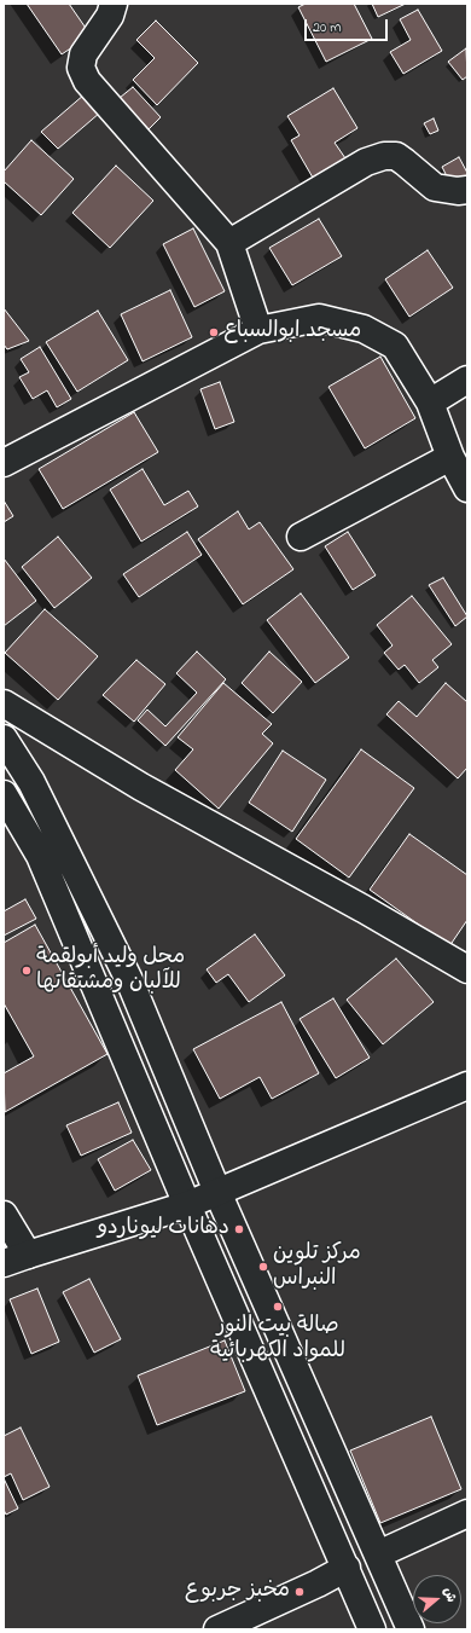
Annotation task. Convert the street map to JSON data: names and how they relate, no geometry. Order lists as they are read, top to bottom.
{
  "places": [
    "مسجد ابوالسباع",
    "محل وليد أبولقمة للآلبان ومشتقاتها",
    "دهانات ليوناردو",
    "مركز تلوين النبراس",
    "صالة بيت النور للمواد الكهربائية",
    "مخبز جربوع"
  ],
  "scale_bar": "20 m",
  "north": "right"
}
